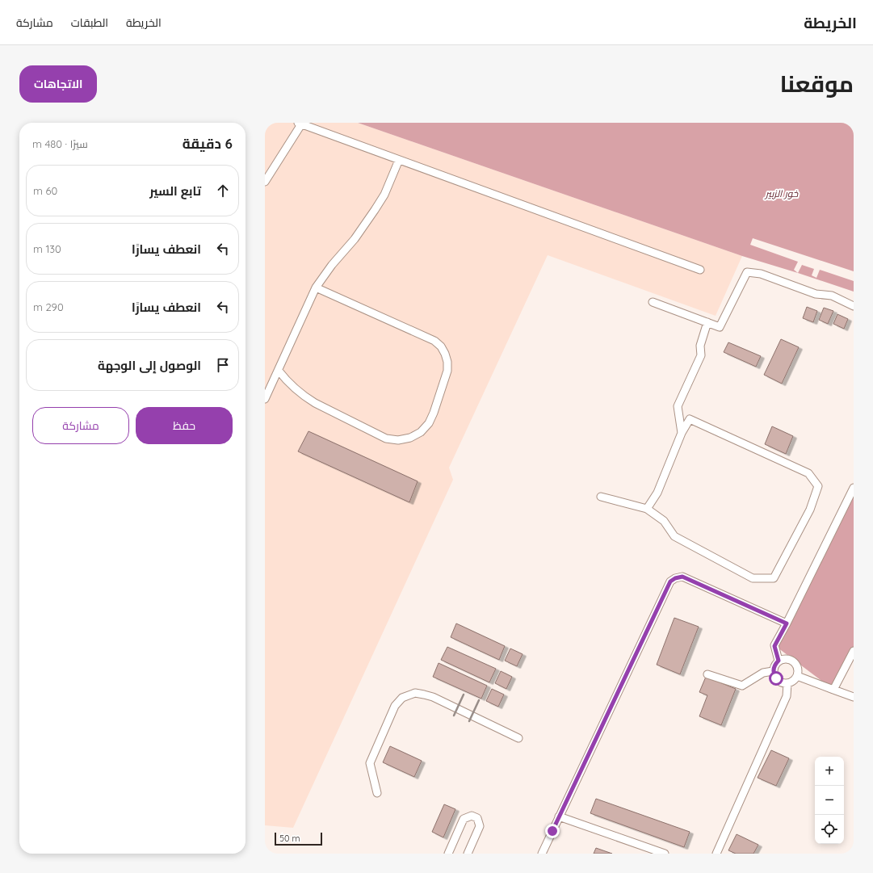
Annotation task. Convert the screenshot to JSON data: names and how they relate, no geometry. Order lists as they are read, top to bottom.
{
  "water": ["خور الزبير"],
  "scale_bar": "50 m",
  "page": {
    "header": "الخريطة",
    "nav": ["الخريطة", "الطبقات", "مشاركة"],
    "title": "موقعنا",
    "buttons": [
      "الاتجاهات",
      ["حفظ", "مشاركة"]
    ],
    "heading": ["6 دقيقة", "سيرًا · 480 m"],
    "list": [
      ["تابع السير", "60 m"],
      ["انعطف يسارًا", "130 m"],
      ["انعطف يسارًا", "290 m"],
      "الوصول إلى الوجهة"
    ],
    "map_buttons": ["+", "−"],
    "scale": "50 m"
  }
}
